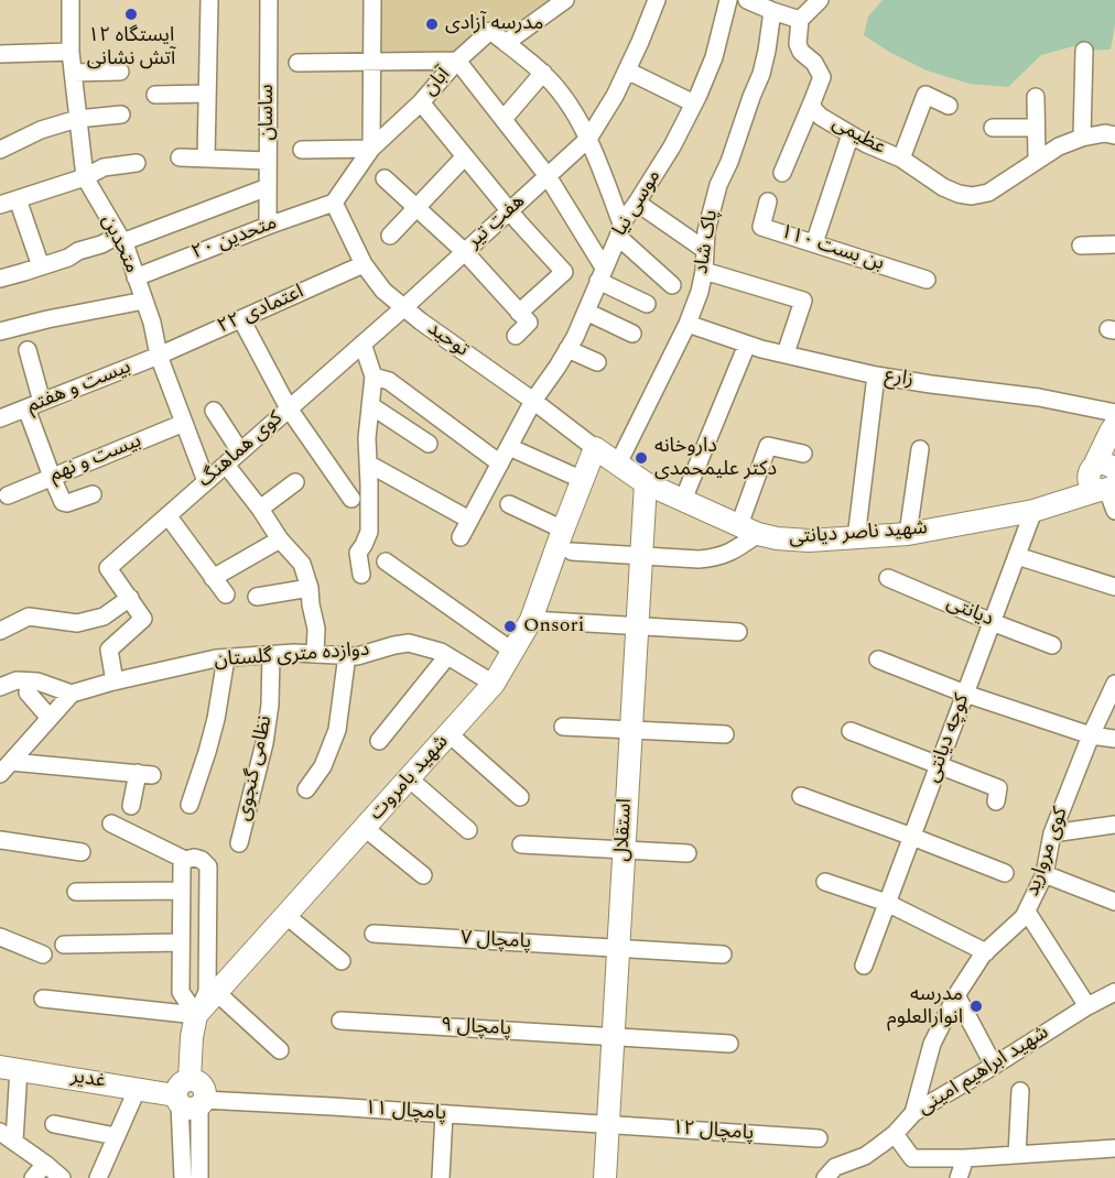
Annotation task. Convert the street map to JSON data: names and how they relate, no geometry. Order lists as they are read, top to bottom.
{
  "streets": {
    "main road": [
      "شهید ناصر دیانتی",
      "شهید بامروت",
      "استقلال",
      "غدیر"
    ],
    "street": [
      "آبان",
      "ساسان",
      "عظیمی",
      "موسی نیا",
      "هفتِ تیر",
      "متحدین ۲۰",
      "پاک شاد",
      "متحدین",
      "بن بست ۱۱۰",
      "اعتمادی ۲۲",
      "توحید",
      "زارع",
      "بیست و هفتم",
      "کوی هماهنگ",
      "بیست و نهم",
      "دیانتی",
      "دوازده متری گلستان",
      "کوچه دیانتی",
      "نظامی گنجوی",
      "کوی مروارید",
      "پامچال ۷",
      "پامچال ۹",
      "شهید ابراهیم امینی",
      "پامچال ۱۱",
      "پامچال ۱۲"
    ]
  },
  "crossings": [
    ["آبان", "متحدین ۲۰"],
    ["آبان", "توحید"],
    ["ساسان", "متحدین ۲۰"],
    ["موسی نیا", "توحید"],
    ["هفتِ تیر", "توحید"],
    ["هفتِ تیر", "کوی هماهنگ"],
    ["متحدین ۲۰", "متحدین"],
    ["متحدین ۲۰", "توحید"],
    ["پاک شاد", "زارع"],
    ["پاک شاد", "شهید ناصر دیانتی"],
    ["متحدین", "اعتمادی ۲۲"],
    ["متحدین", "بیست و هفتم"],
    ["متحدین", "کوی هماهنگ"],
    ["متحدین", "بیست و نهم"],
    ["اعتمادی ۲۲", "توحید"],
    ["اعتمادی ۲۲", "بیست و هفتم"],
    ["توحید", "کوی هماهنگ"],
    ["توحید", "شهید ناصر دیانتی"],
    ["توحید", "شهید بامروت"],
    ["شهید ناصر دیانتی", "کوچه دیانتی"],
    ["شهید ناصر دیانتی", "شهید بامروت"],
    ["شهید ناصر دیانتی", "استقلال"],
    ["دیانتی", "کوچه دیانتی"],
    ["دوازده متری گلستان", "نظامی گنجوی"],
    ["دوازده متری گلستان", "شهید بامروت"],
    ["استقلال", "پامچال ۷"],
    ["استقلال", "پامچال ۹"],
    ["استقلال", "پامچال ۱۱"],
    ["استقلال", "پامچال ۱۲"],
    ["کوی مروارید", "شهید ابراهیم امینی"],
    ["غدیر", "پامچال ۱۱"],
    ["پامچال ۱۱", "پامچال ۱۲"]
  ],
  "places": [
    "ایستگاه ۱۲ آتش نشانی",
    "مدرسه آزادی",
    "داروخانه دکتر علیمحمدی",
    "Onsori",
    "مدرسه انوارالعلوم"
  ]
}
